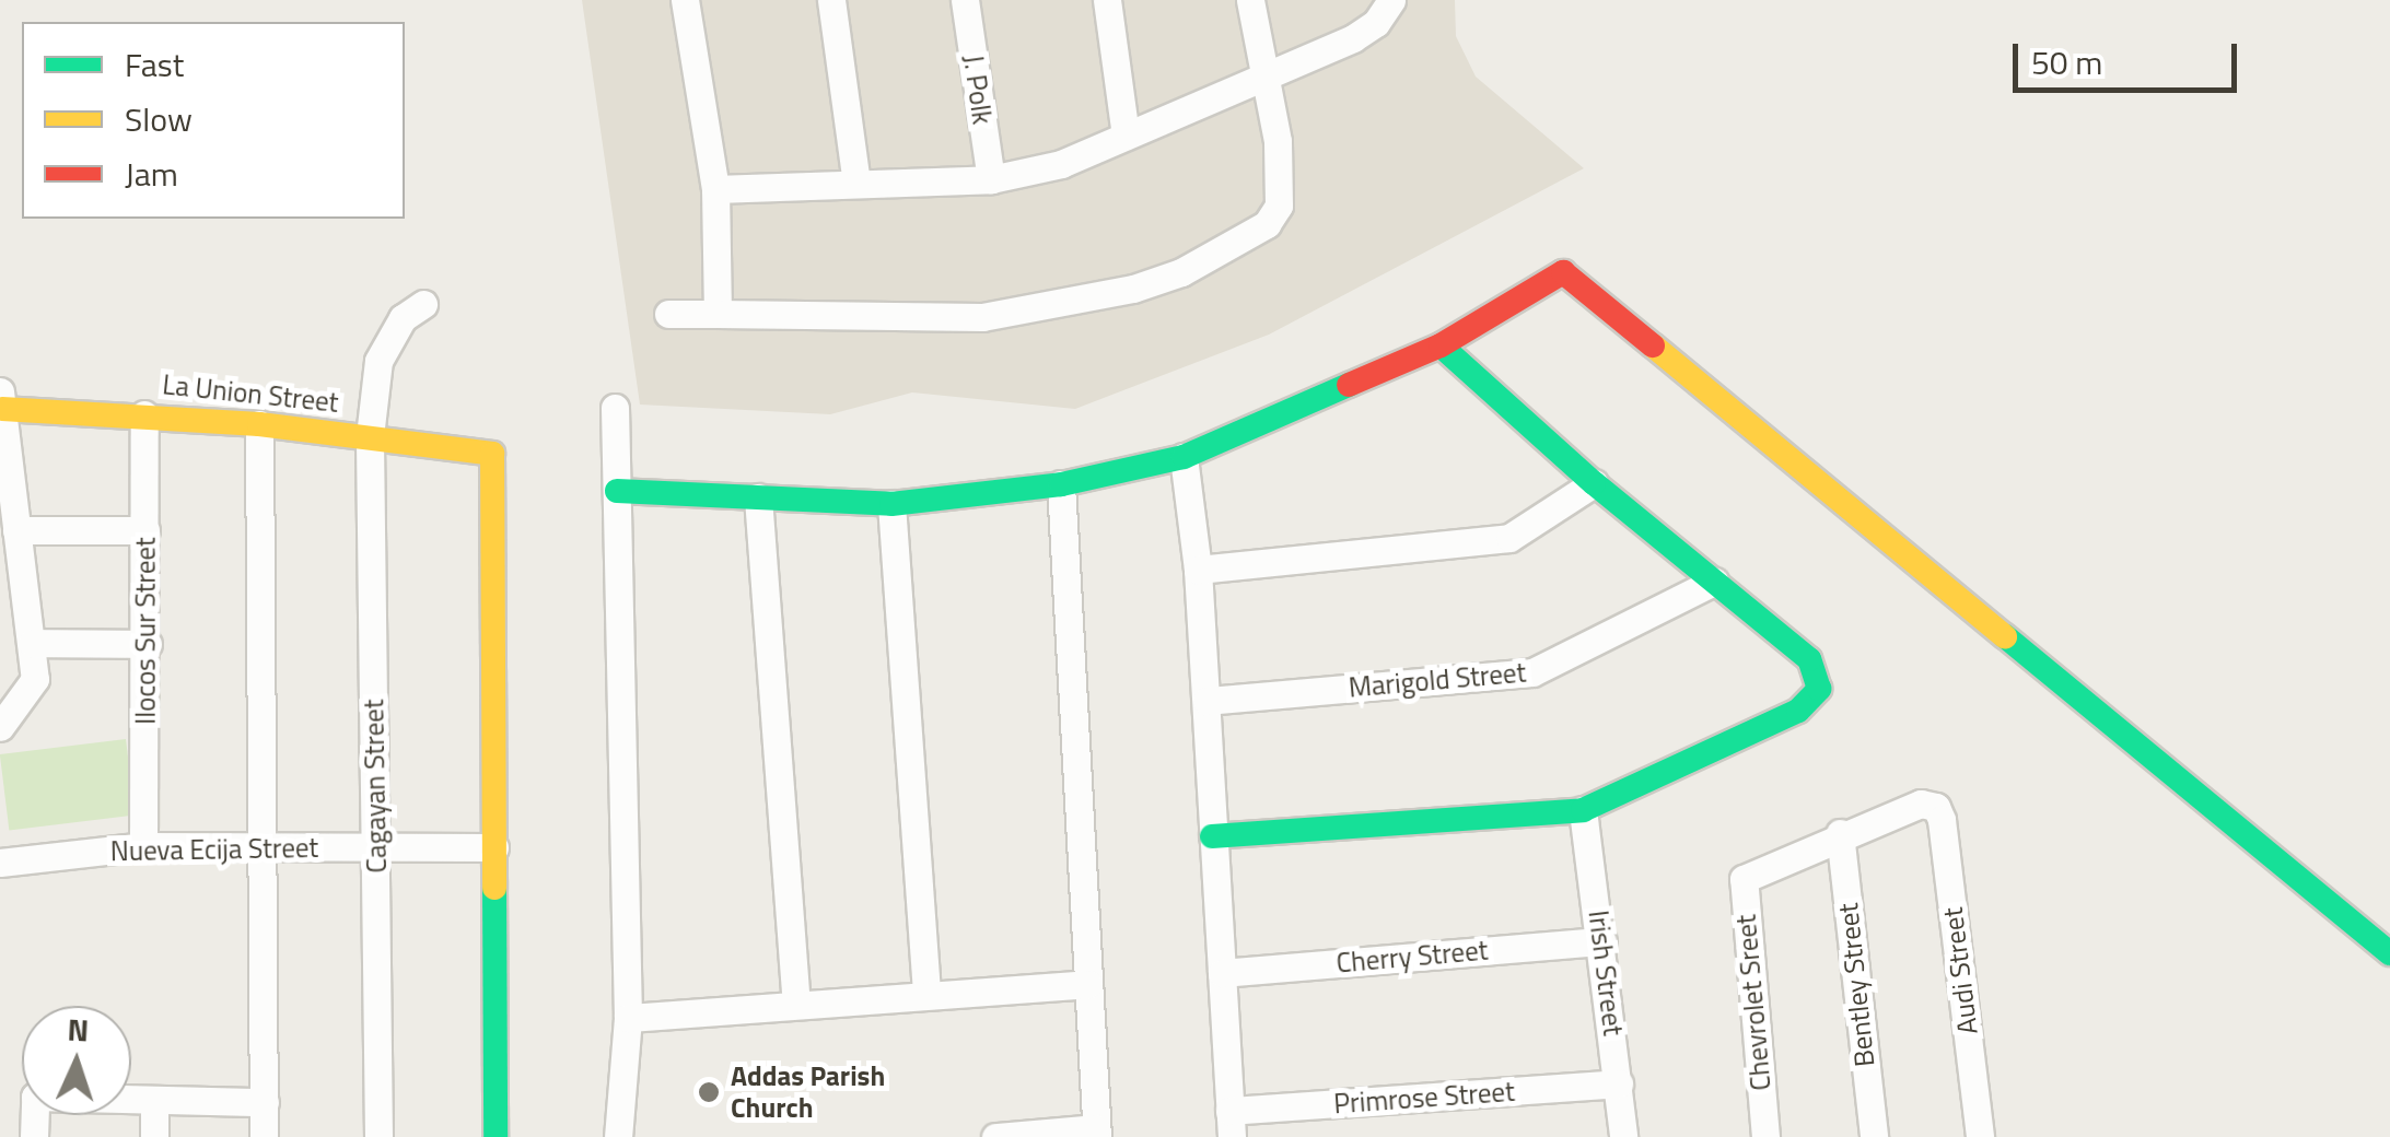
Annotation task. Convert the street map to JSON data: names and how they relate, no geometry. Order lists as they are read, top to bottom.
{
  "streets": {
    "street": [
      "J. Polk",
      "La Union Street",
      "Ilocos Sur Street",
      "Marigold Street",
      "Cagayan Street",
      "Nueva Ecija Street",
      "Cherry Street",
      "Audi Street",
      "Irish Street",
      "Bentley Street",
      "Chevrolet Sreet",
      "Primrose Street"
    ]
  },
  "crossings": [
    ["La Union Street", "Ilocos Sur Street"],
    ["La Union Street", "Cagayan Street"],
    ["La Union Street", "Nueva Ecija Street"],
    ["Ilocos Sur Street", "Nueva Ecija Street"],
    ["Cagayan Street", "Nueva Ecija Street"],
    ["Cherry Street", "Irish Street"],
    ["Audi Street", "Chevrolet Sreet"],
    ["Irish Street", "Primrose Street"],
    ["Bentley Street", "Chevrolet Sreet"]
  ],
  "places": ["Addas Parish Church"],
  "legend": ["Fast", "Slow", "Jam"],
  "scale_bar": "50 m",
  "north": "top"
}
